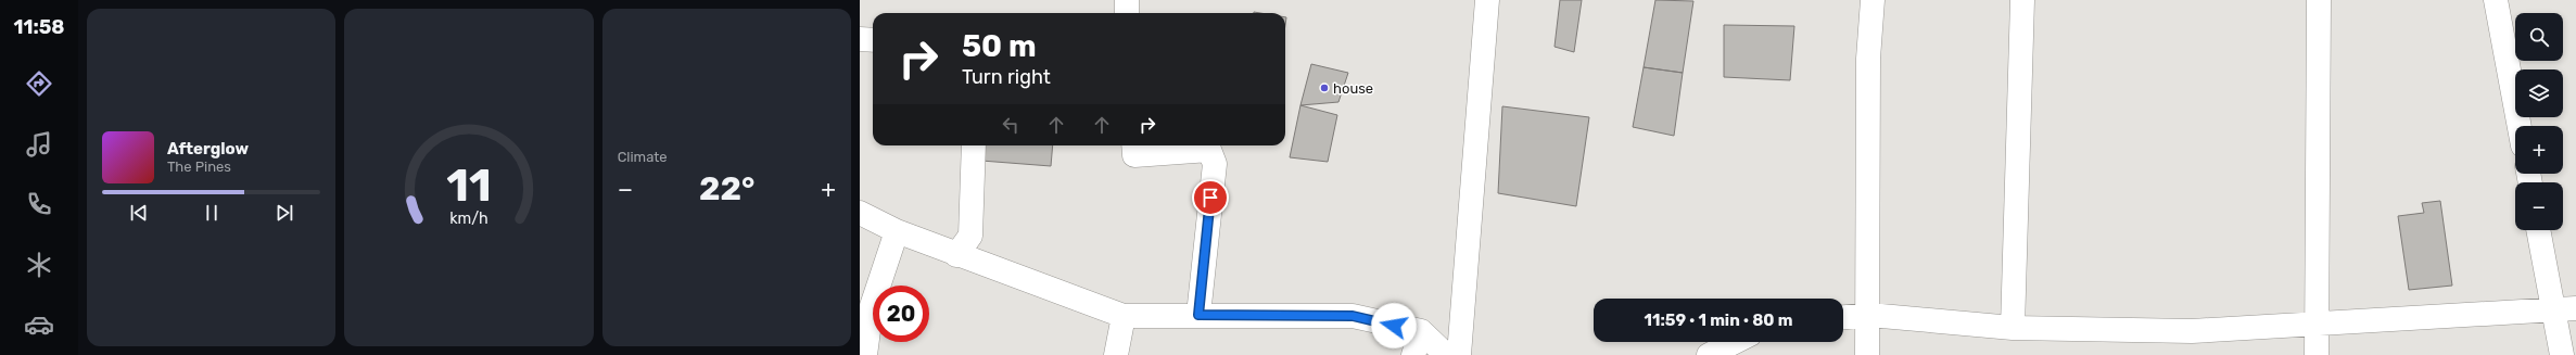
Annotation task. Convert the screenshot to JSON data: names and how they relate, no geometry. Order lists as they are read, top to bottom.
{
  "places": ["house"],
  "page": {
    "tabs": "11:58",
    "tile": "Climate",
    "map_buttons": ["+", "−"],
    "turn": ["50 m", "Turn right"],
    "song": ["Afterglow", "The Pines"],
    "heat": ["−", "22°", "+"],
    "limit": "20",
    "trip": "11:59 · 1 min · 80 m",
    "gauge": ["11", "km/h"]
  }
}
